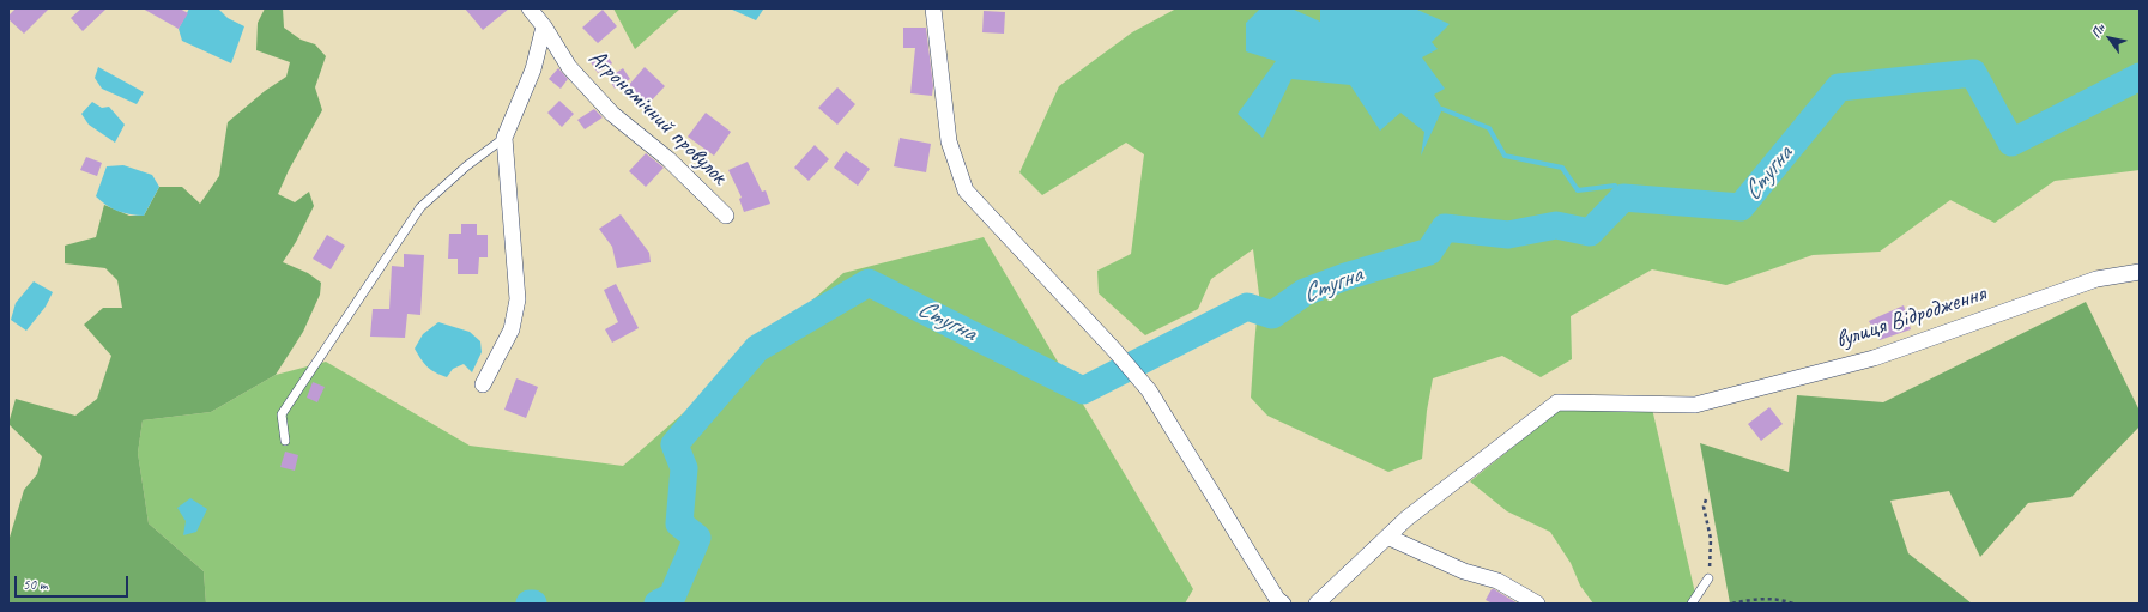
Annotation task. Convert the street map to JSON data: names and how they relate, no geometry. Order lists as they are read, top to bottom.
{
  "streets": {
    "street": ["Агрономічний провулок", "вулиця Відродження"]
  },
  "water": ["Стугна"],
  "scale_bar": "50 m",
  "north": "top left"
}
